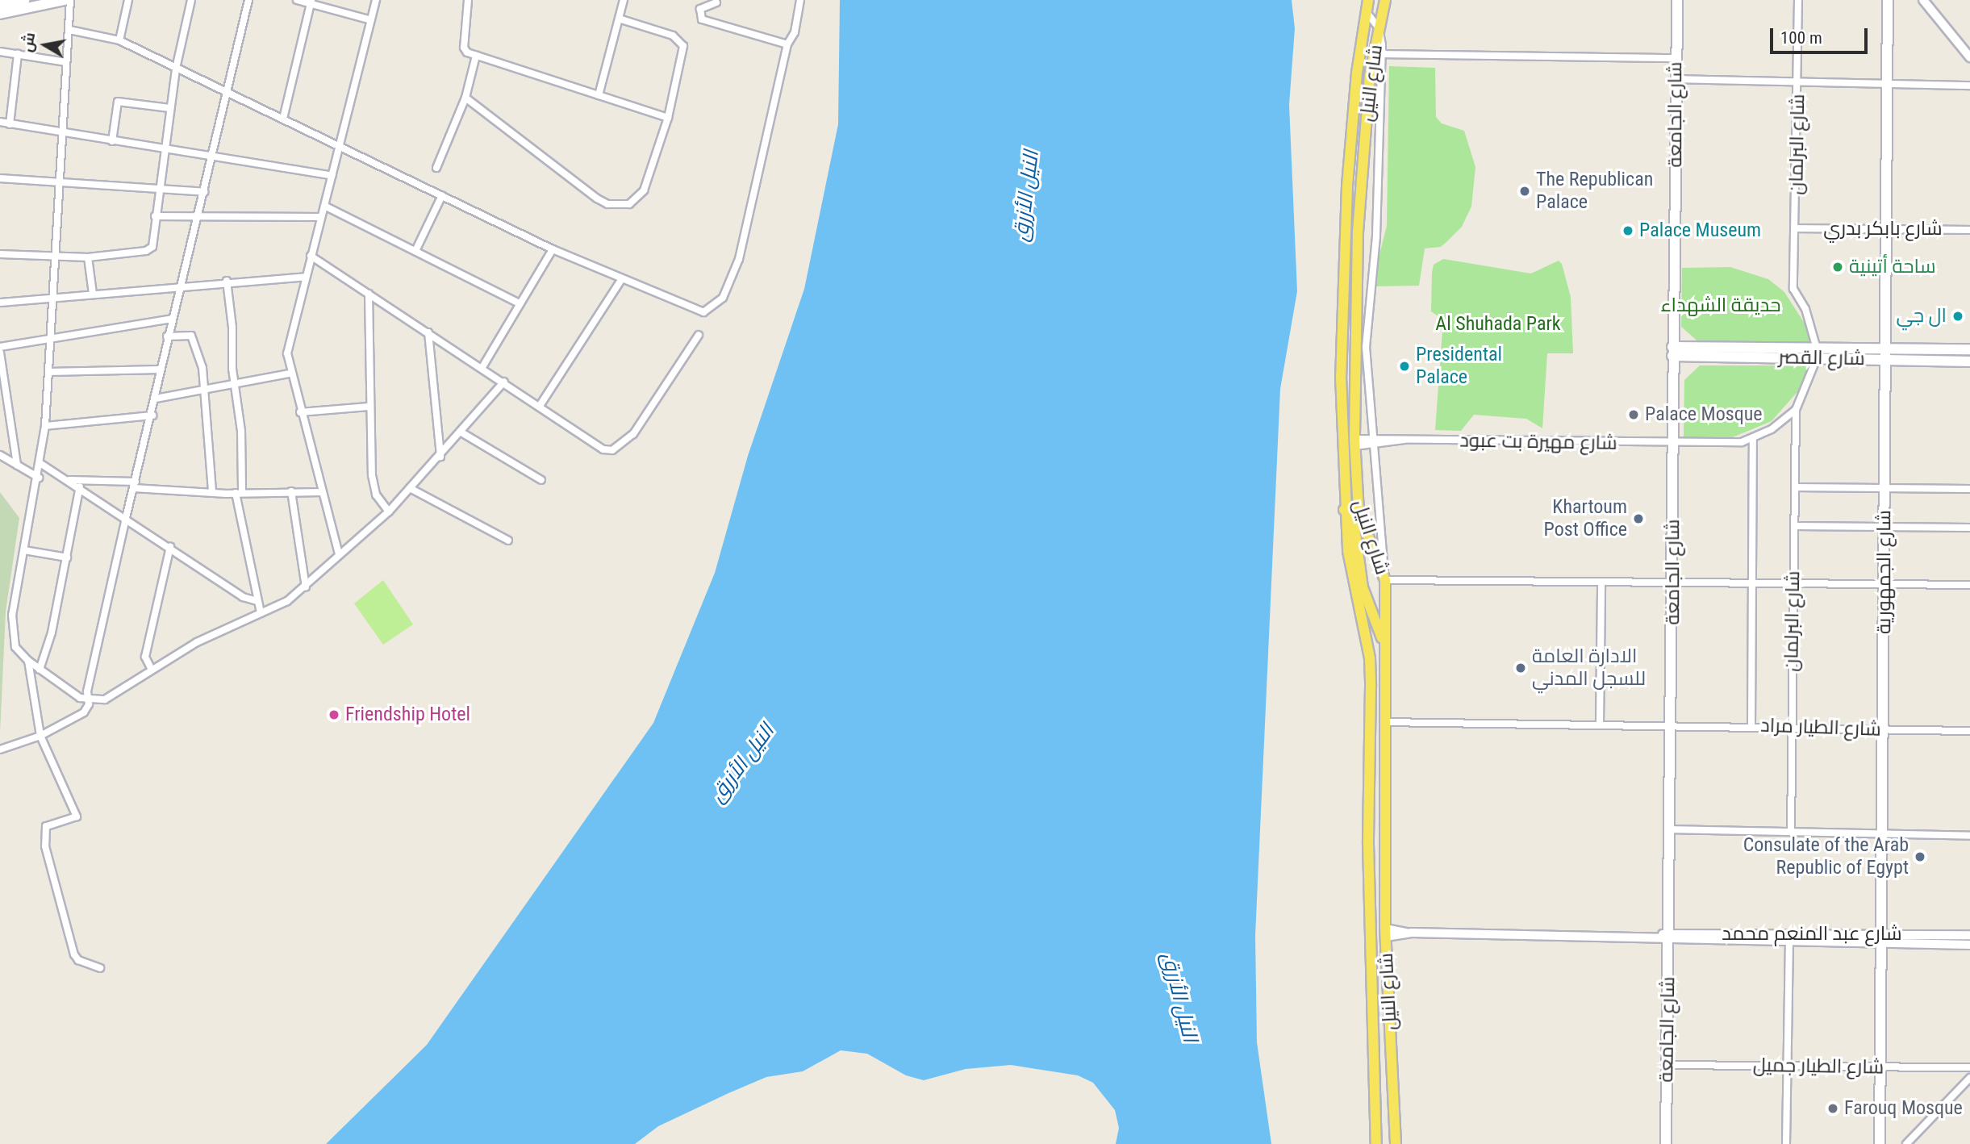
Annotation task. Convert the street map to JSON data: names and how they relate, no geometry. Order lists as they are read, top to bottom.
{
  "streets": {
    "main road": [
      "شارع النيل",
      "شارع الجامعة",
      "شارع القصر",
      "شارع الجمهورية"
    ],
    "street": [
      "شارع البرلمان",
      "شارع بابكر بدري",
      "شارع مهيرة بت عبود",
      "شارع الطيار مراد",
      "شارع عبد المنعم محمد",
      "شارع الطيار جميل"
    ]
  },
  "crossings": [
    ["شارع النيل", "شارع الطيار مراد"],
    ["شارع النيل", "شارع عبد المنعم محمد"],
    ["شارع الجامعة", "شارع القصر"],
    ["شارع الجامعة", "شارع مهيرة بت عبود"],
    ["شارع الجامعة", "شارع الطيار مراد"],
    ["شارع الجامعة", "شارع عبد المنعم محمد"],
    ["شارع الجامعة", "شارع الطيار جميل"],
    ["شارع البرلمان", "شارع بابكر بدري"],
    ["شارع البرلمان", "شارع القصر"],
    ["شارع البرلمان", "شارع الطيار مراد"],
    ["شارع بابكر بدري", "شارع الجمهورية"],
    ["شارع القصر", "شارع الجمهورية"],
    ["شارع الجمهورية", "شارع الطيار مراد"],
    ["شارع الجمهورية", "شارع عبد المنعم محمد"],
    ["شارع الجمهورية", "شارع الطيار جميل"]
  ],
  "water": ["النيل الأزرق"],
  "parks": ["حديقة الشهداء", "Al Shuhada Park"],
  "places": [
    "The Republican Palace",
    "Palace Museum",
    "ساحة أتينية",
    "ال جي",
    "Presidental Palace",
    "Palace Mosque",
    "Khartoum Post Office",
    "الادارة العامة للسجل المدني",
    "Friendship Hotel",
    "Consulate of the Arab Republic of Egypt",
    "Farouq Mosque"
  ],
  "scale_bar": "100 m",
  "north": "left"
}
